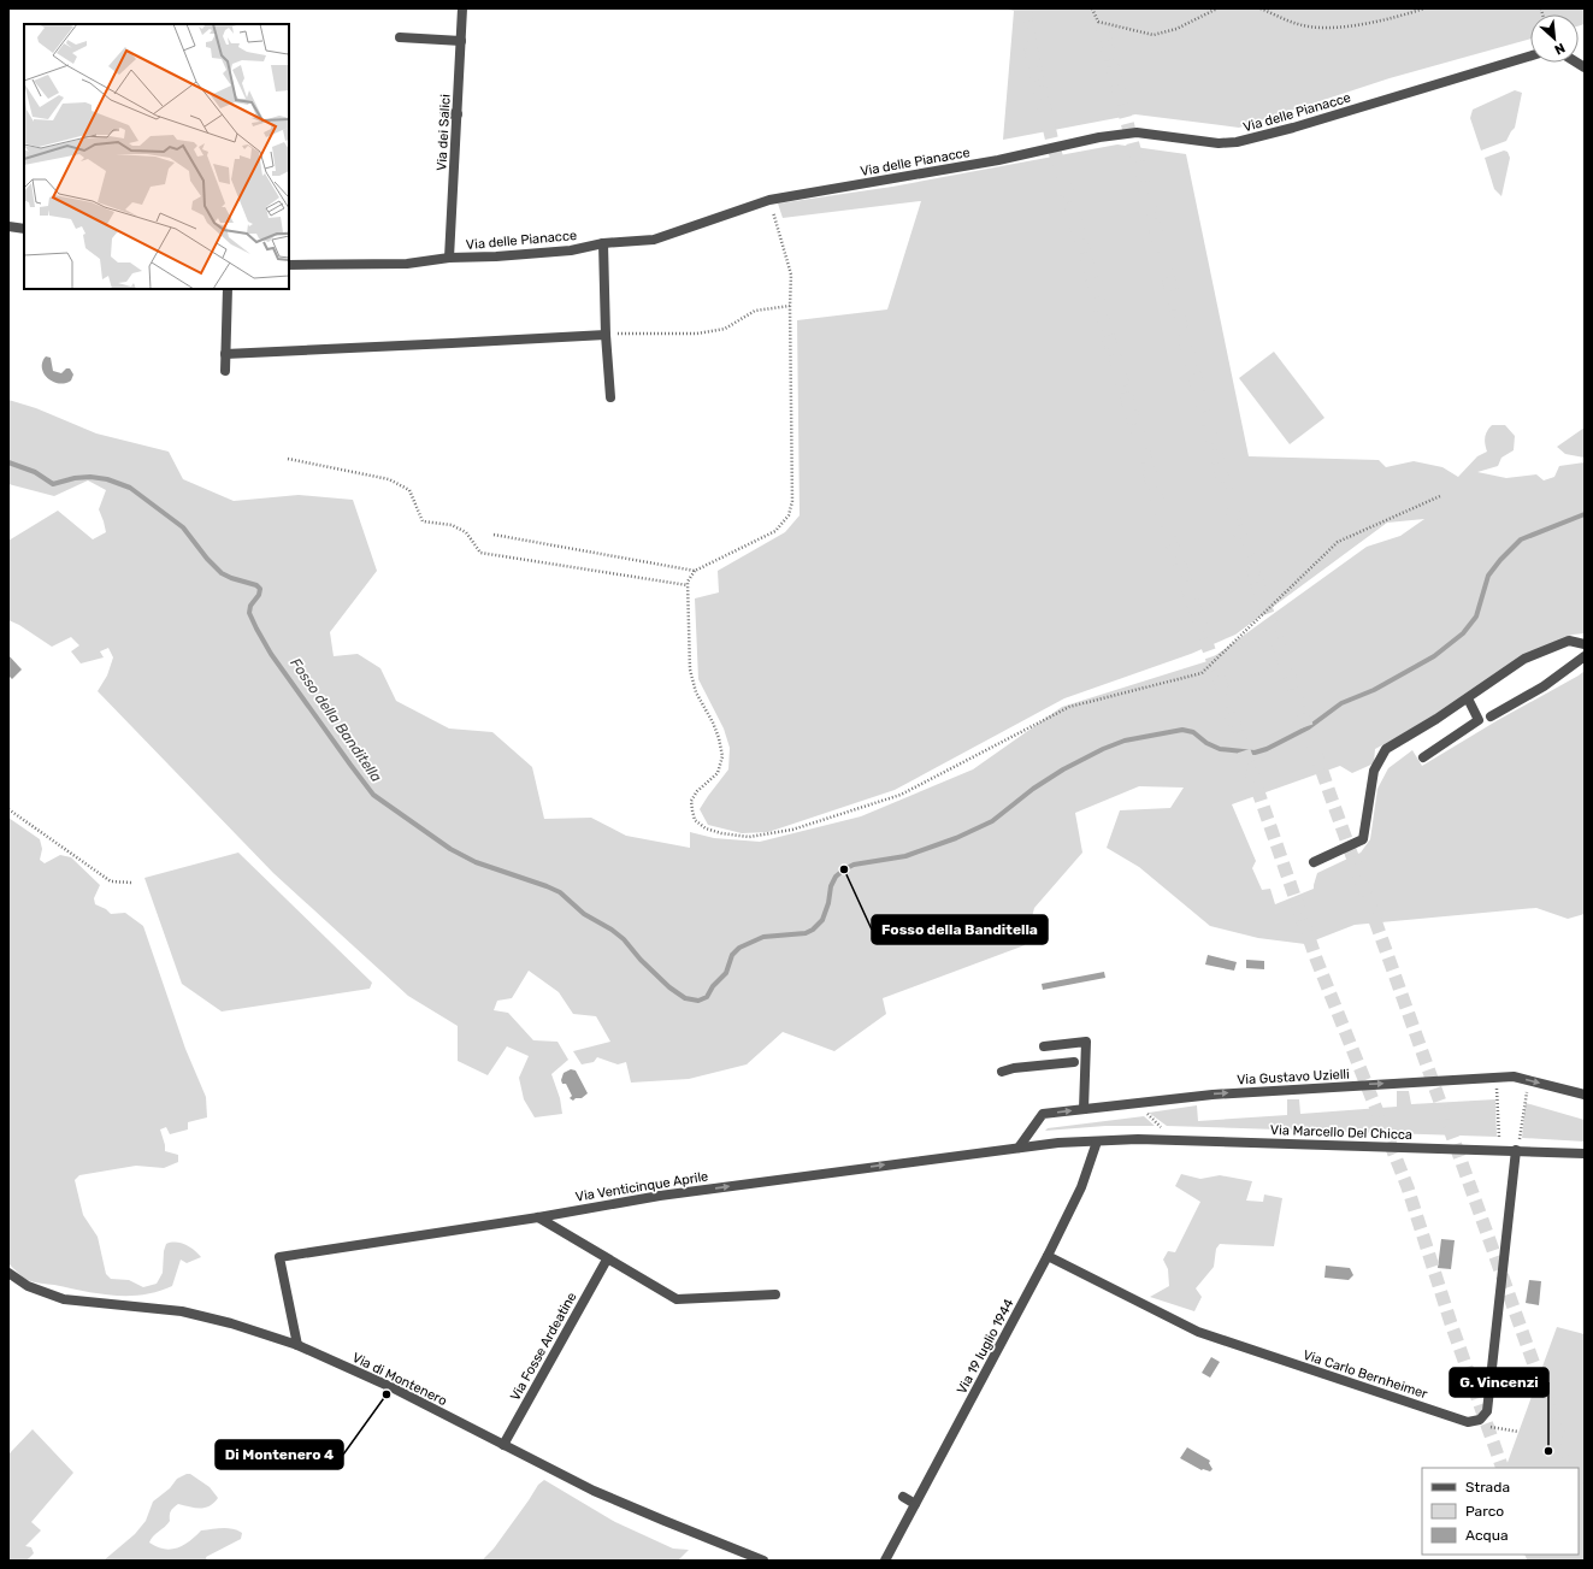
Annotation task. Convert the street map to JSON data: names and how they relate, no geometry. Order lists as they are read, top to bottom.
{
  "streets": {
    "street": [
      "Via delle Pianacce",
      "Via dei Salici",
      "Via Gustavo Uzielli",
      "Via Marcello Del Chicca",
      "Via Venticinque Aprile",
      "Via Fosse Ardeatine",
      "Via 19 luglio 1944",
      "Via Carlo Bernheimer",
      "Via di Montenero"
    ]
  },
  "crossings": [
    ["Via delle Pianacce", "Via dei Salici"],
    ["Via Gustavo Uzielli", "Via Venticinque Aprile"],
    ["Via Marcello Del Chicca", "Via Venticinque Aprile"],
    ["Via Marcello Del Chicca", "Via 19 luglio 1944"],
    ["Via Venticinque Aprile", "Via 19 luglio 1944"],
    ["Via Venticinque Aprile", "Via di Montenero"],
    ["Via Fosse Ardeatine", "Via di Montenero"],
    ["Via 19 luglio 1944", "Via Carlo Bernheimer"]
  ],
  "one_way": ["Via Gustavo Uzielli", "Via Venticinque Aprile"],
  "water": ["Fosso della Banditella"],
  "places": ["Fosso della Banditella", "Di Montenero 4", "G. Vincenzi"],
  "legend": ["Strada", "Parco", "Acqua"],
  "north": "bottom right"
}
